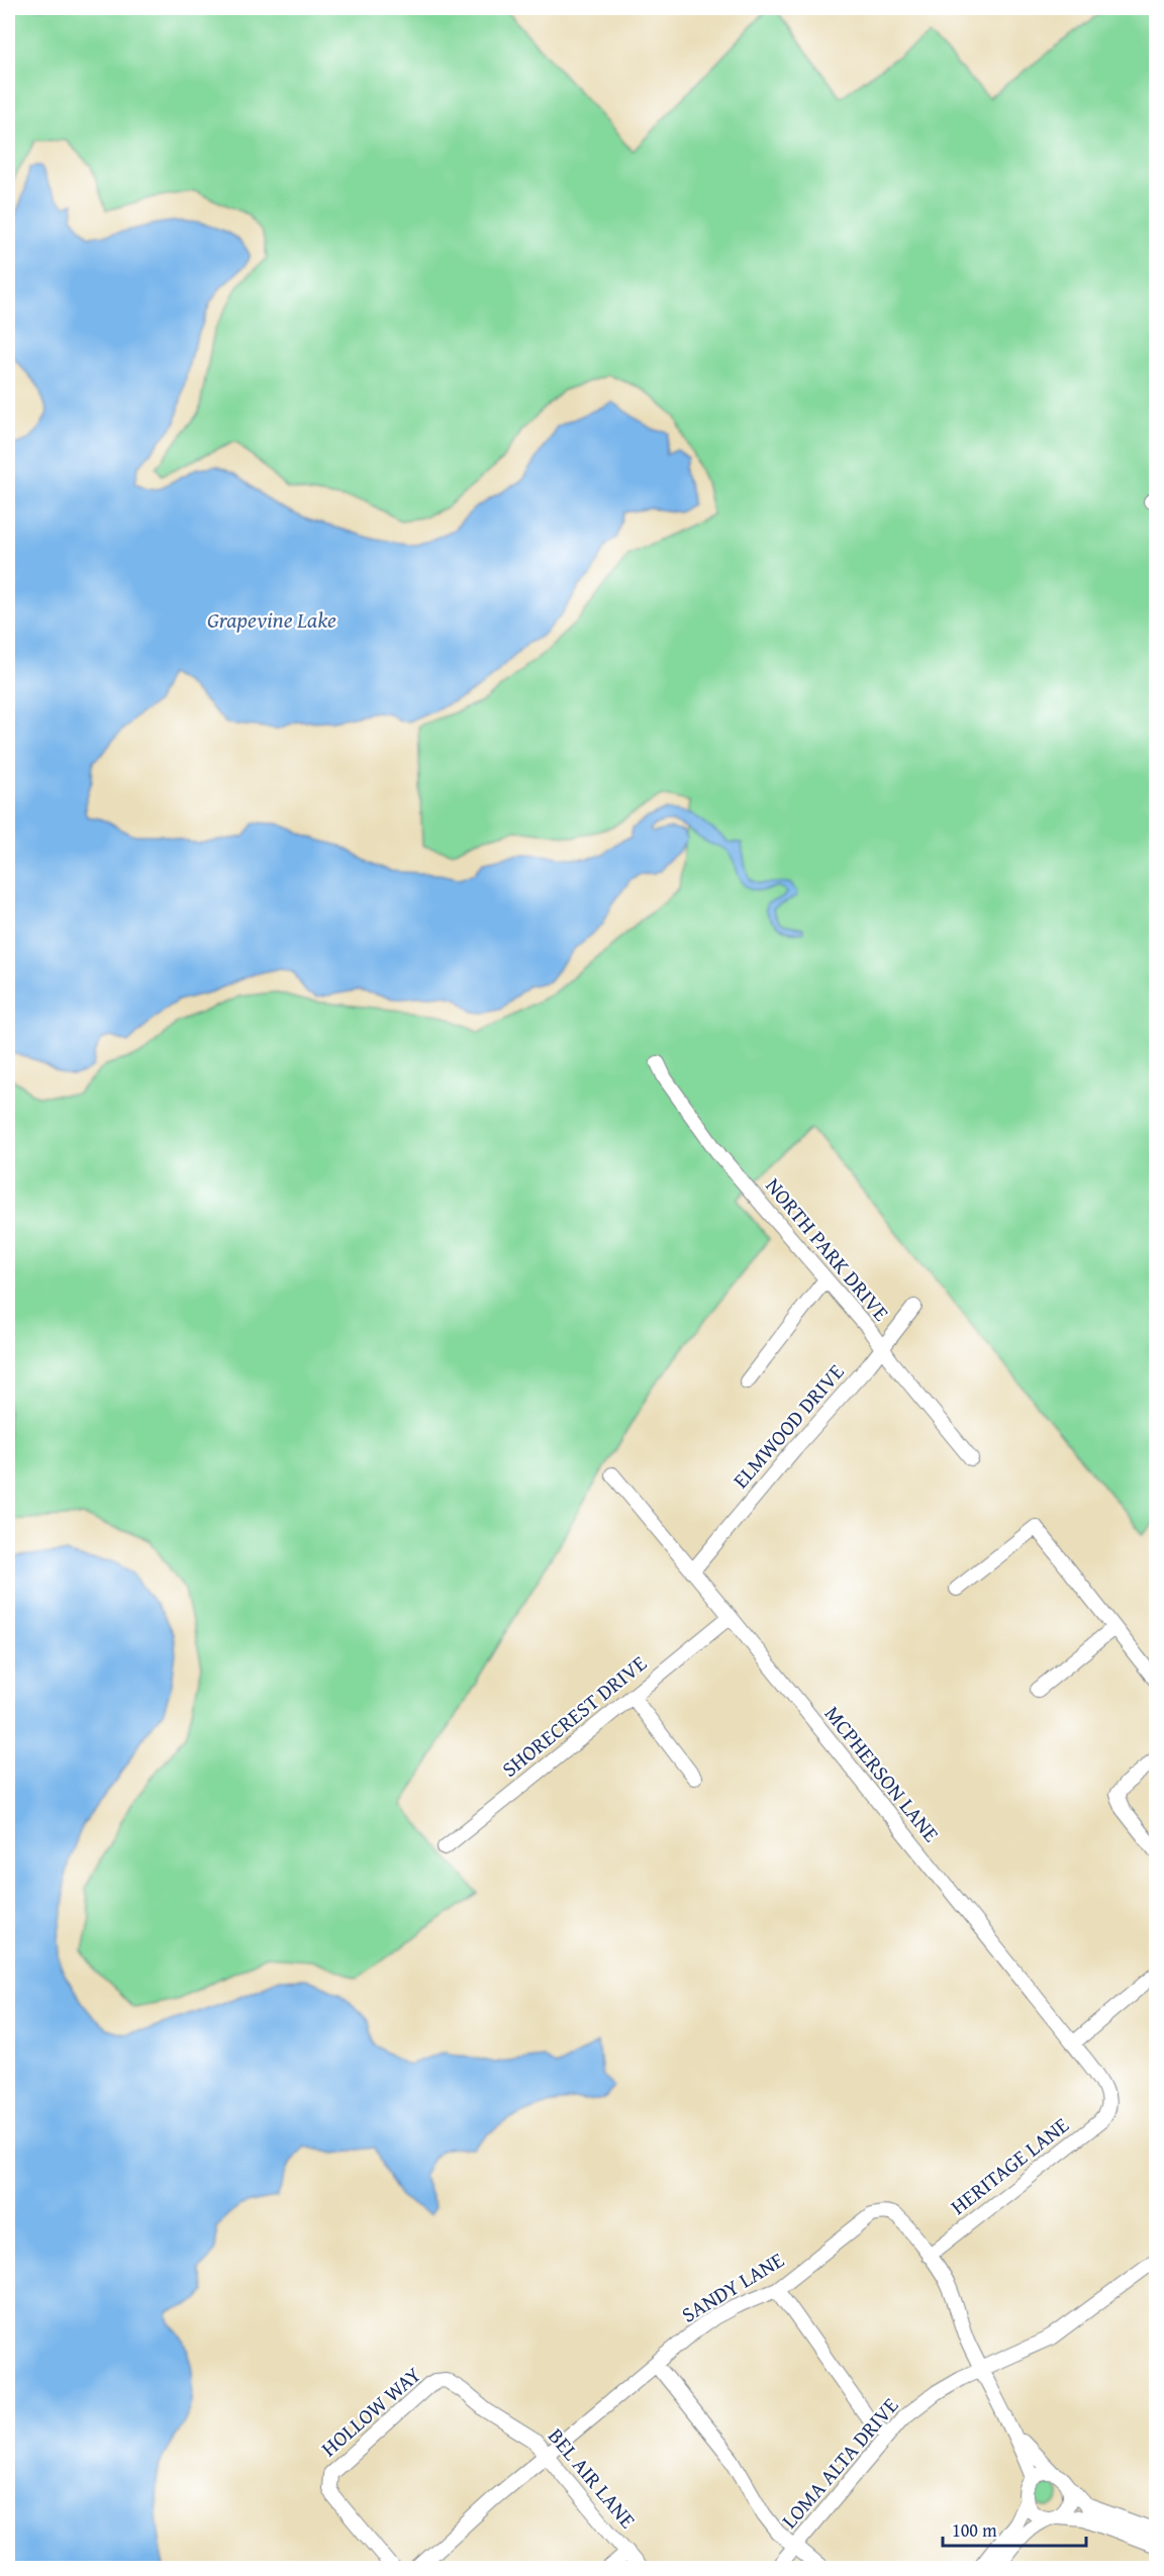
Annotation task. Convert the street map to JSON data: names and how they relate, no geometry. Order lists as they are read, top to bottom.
{
  "streets": {
    "street": [
      "NORTH PARK DRIVE",
      "ELMWOOD DRIVE",
      "SHORECREST DRIVE",
      "MCPHERSON LANE",
      "HERITAGE LANE",
      "SANDY LANE",
      "HOLLOW WAY",
      "LOMA ALTA DRIVE",
      "BEL AIR LANE"
    ]
  },
  "crossings": [
    ["NORTH PARK DRIVE", "ELMWOOD DRIVE"],
    ["ELMWOOD DRIVE", "MCPHERSON LANE"],
    ["SHORECREST DRIVE", "MCPHERSON LANE"],
    ["MCPHERSON LANE", "HERITAGE LANE"],
    ["HERITAGE LANE", "SANDY LANE"],
    ["SANDY LANE", "LOMA ALTA DRIVE"],
    ["SANDY LANE", "BEL AIR LANE"],
    ["HOLLOW WAY", "BEL AIR LANE"]
  ],
  "water": ["Grapevine Lake"],
  "scale_bar": "100 m"
}
